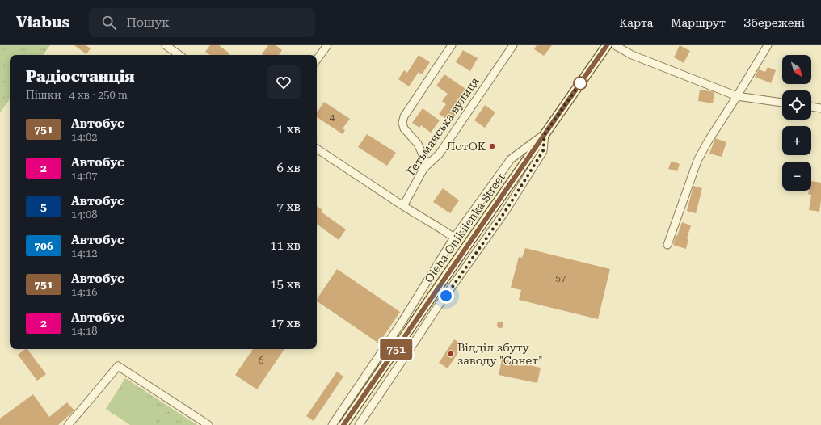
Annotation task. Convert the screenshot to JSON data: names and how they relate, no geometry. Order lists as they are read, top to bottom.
{
  "streets": {
    "main road": ["Oleha Onikiienka Street"],
    "street": ["Гетьманська вулиця"]
  },
  "crossings": [
    ["Гетьманська вулиця", "Oleha Onikiienka Street"]
  ],
  "places": ["ЛотОК", "Відділ збуту заводу \"Сонет\""],
  "lines": ["bus line 751"],
  "house_numbers": ["4", "57", "6"],
  "north": "bottom right",
  "page": {
    "header": "Viabus",
    "search": "Пошук",
    "nav": ["Карта", "Маршрут", "Збережені"],
    "on_map": "751",
    "map_buttons": ["+", "−"],
    "heading": ["Радіостанція", "Пішки · 4 хв · 250 m"],
    "list": [
      {
        "mark": "751",
        "name": "Автобус",
        "note": "14:02",
        "value": "1 хв"
      },
      {
        "mark": "2",
        "name": "Автобус",
        "note": "14:07",
        "value": "6 хв"
      },
      {
        "mark": "5",
        "name": "Автобус",
        "note": "14:08",
        "value": "7 хв"
      },
      {
        "mark": "706",
        "name": "Автобус",
        "note": "14:12",
        "value": "11 хв"
      },
      {
        "mark": "751",
        "name": "Автобус",
        "note": "14:16",
        "value": "15 хв"
      },
      {
        "mark": "2",
        "name": "Автобус",
        "note": "14:18",
        "value": "17 хв"
      }
    ]
  }
}
